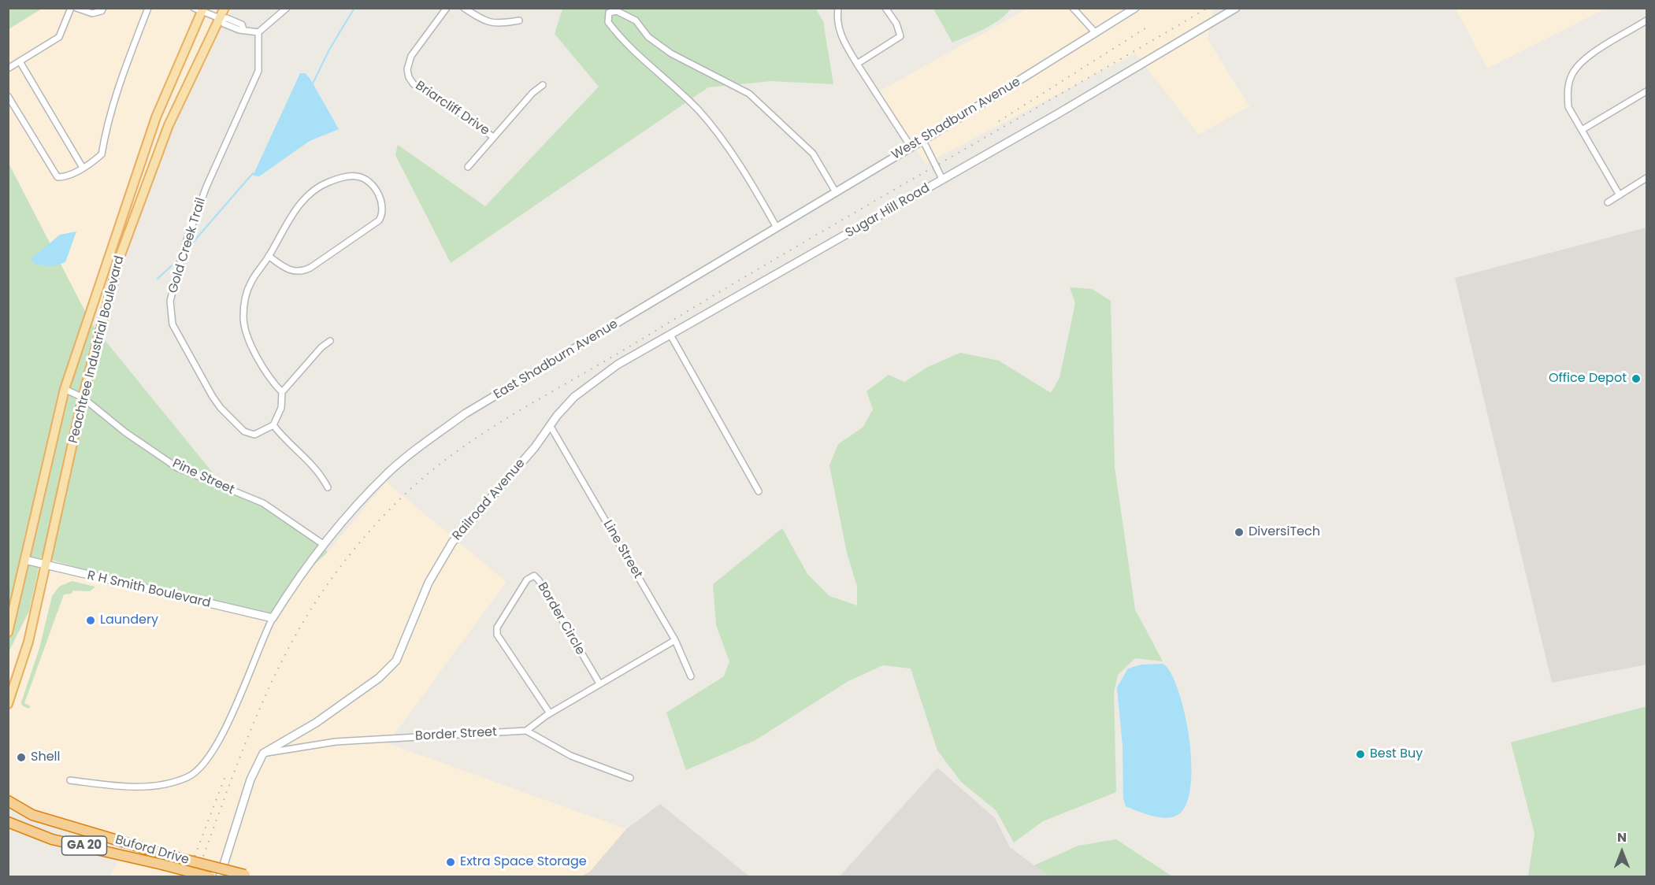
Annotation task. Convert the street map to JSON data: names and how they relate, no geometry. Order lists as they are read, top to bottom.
{
  "streets": {
    "highway": ["GA 20", "Buford Drive"],
    "main road": ["Peachtree Industrial Boulevard"],
    "street": [
      "Briarcliff Drive",
      "West Shadburn Avenue",
      "Sugar Hill Road",
      "Gold Creek Trail",
      "East Shadburn Avenue",
      "Pine Street",
      "Railroad Avenue",
      "Line Street",
      "R H Smith Boulevard",
      "Border Circle",
      "Border Street"
    ]
  },
  "crossings": [
    ["West Shadburn Avenue", "East Shadburn Avenue"],
    ["Sugar Hill Road", "Railroad Avenue"],
    ["Sugar Hill Road", "Line Street"],
    ["Peachtree Industrial Boulevard", "Pine Street"],
    ["Peachtree Industrial Boulevard", "R H Smith Boulevard"],
    ["East Shadburn Avenue", "Pine Street"],
    ["East Shadburn Avenue", "R H Smith Boulevard"],
    ["Railroad Avenue", "Line Street"],
    ["Railroad Avenue", "Border Street"]
  ],
  "places": [
    "Office Depot",
    "DiversiTech",
    "Laundery",
    "Best Buy",
    "Shell",
    "Extra Space Storage"
  ],
  "north": "top"
}
